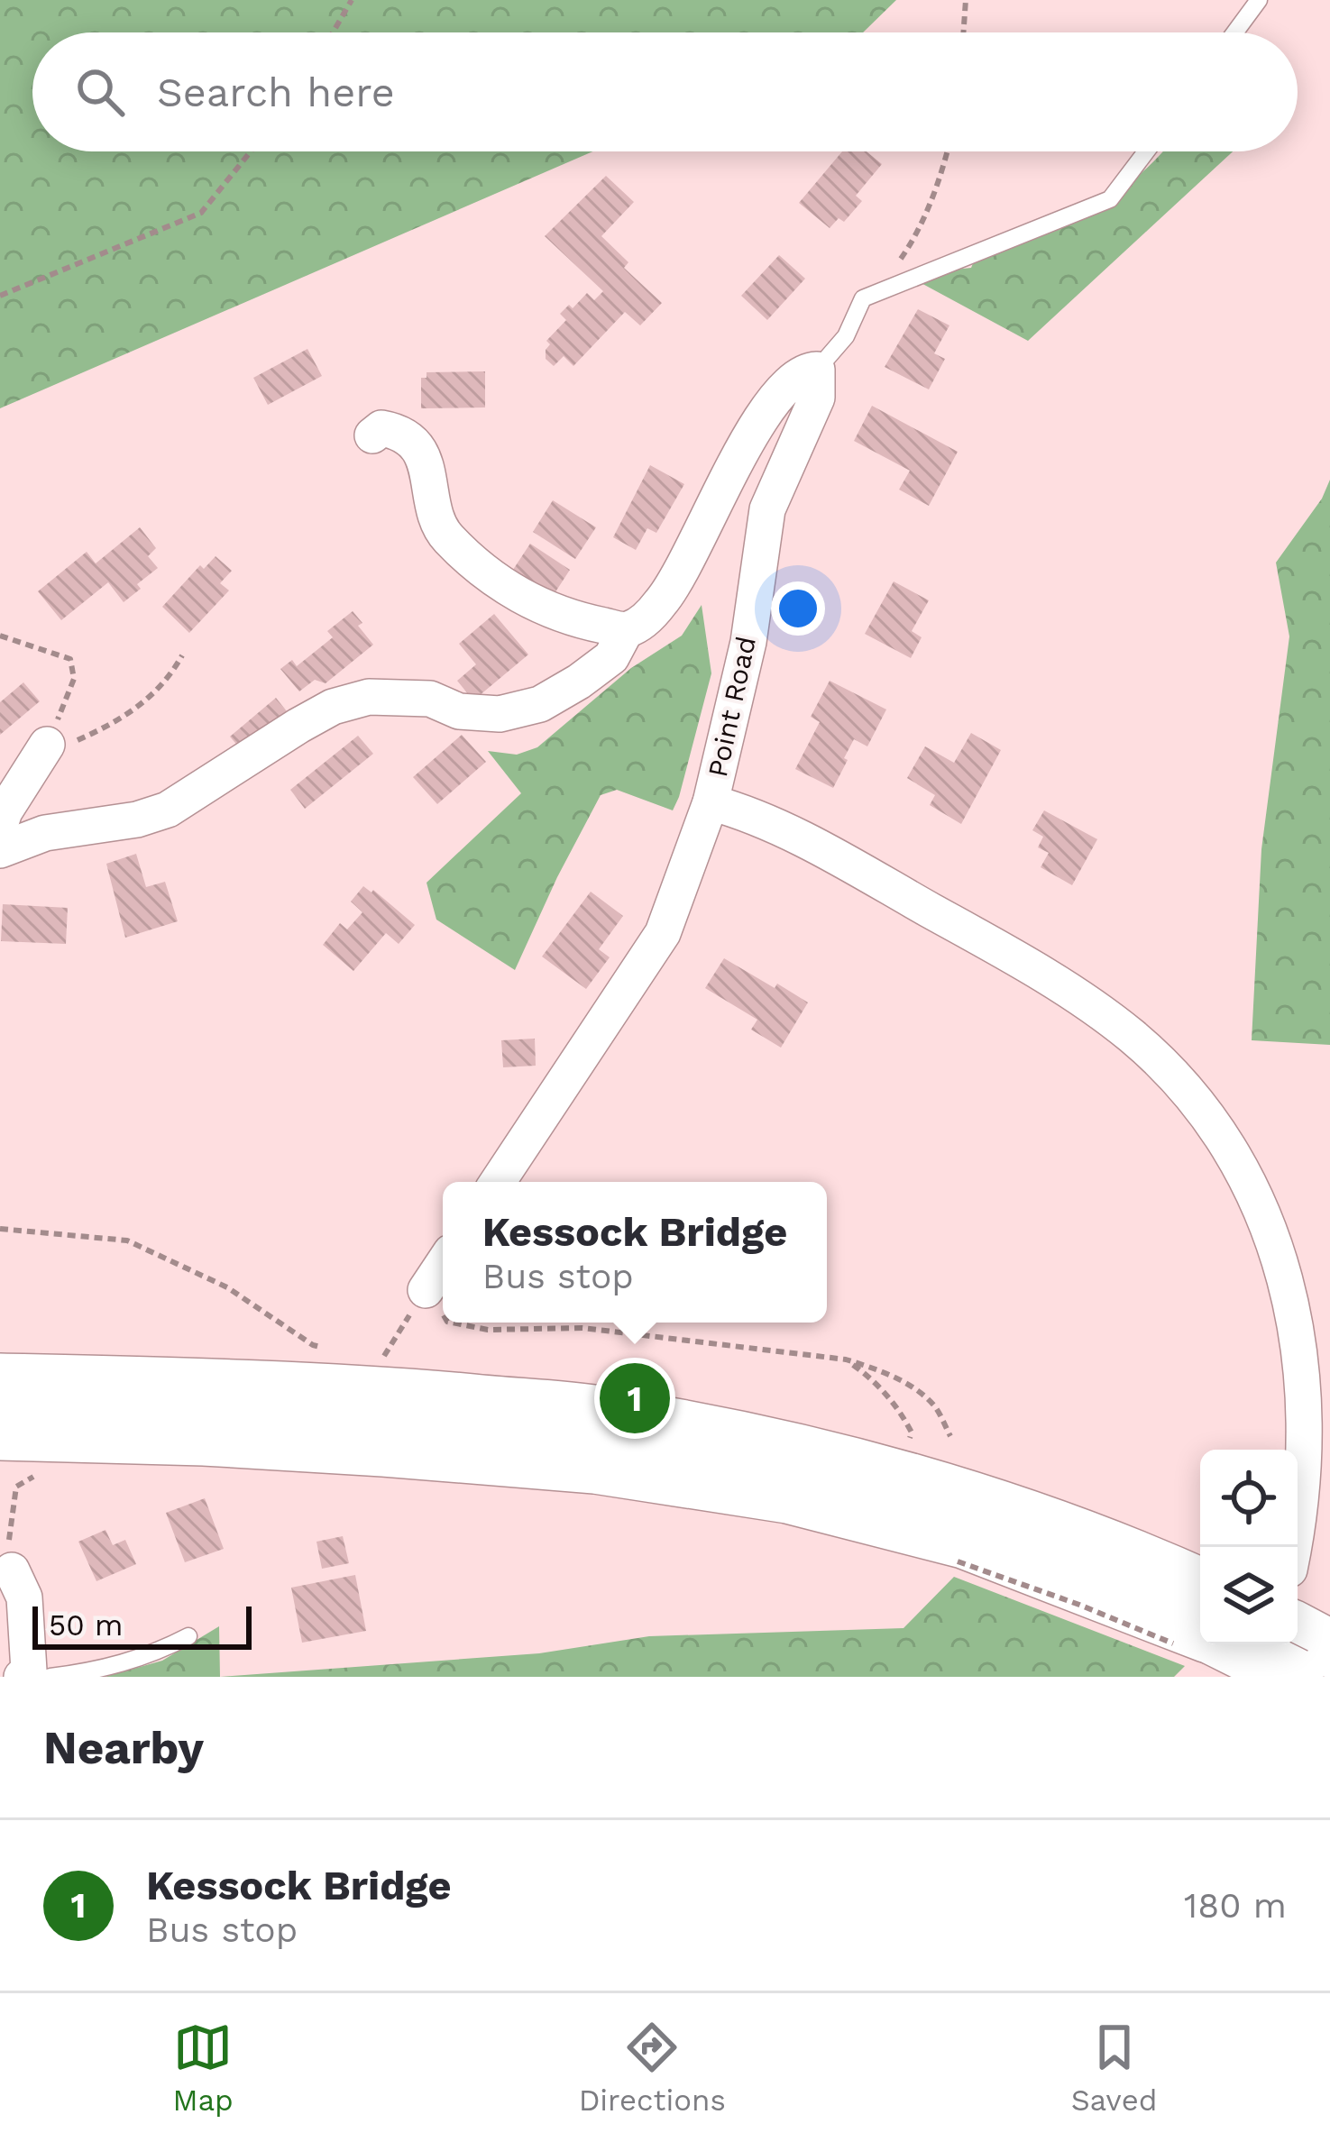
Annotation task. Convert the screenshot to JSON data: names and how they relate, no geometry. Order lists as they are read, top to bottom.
{
  "streets": {
    "street": ["Point Road"]
  },
  "scale_bar": "50 m",
  "page": {
    "search": "Search here",
    "popup": ["Kessock Bridge", "Bus stop"],
    "pins": "1",
    "scale": "50 m",
    "heading": "Nearby",
    "list": [
      {
        "mark": "1",
        "name": "Kessock Bridge",
        "note": "Bus stop",
        "value": "180 m"
      }
    ],
    "nav": ["Map", "Directions", "Saved"]
  }
}
